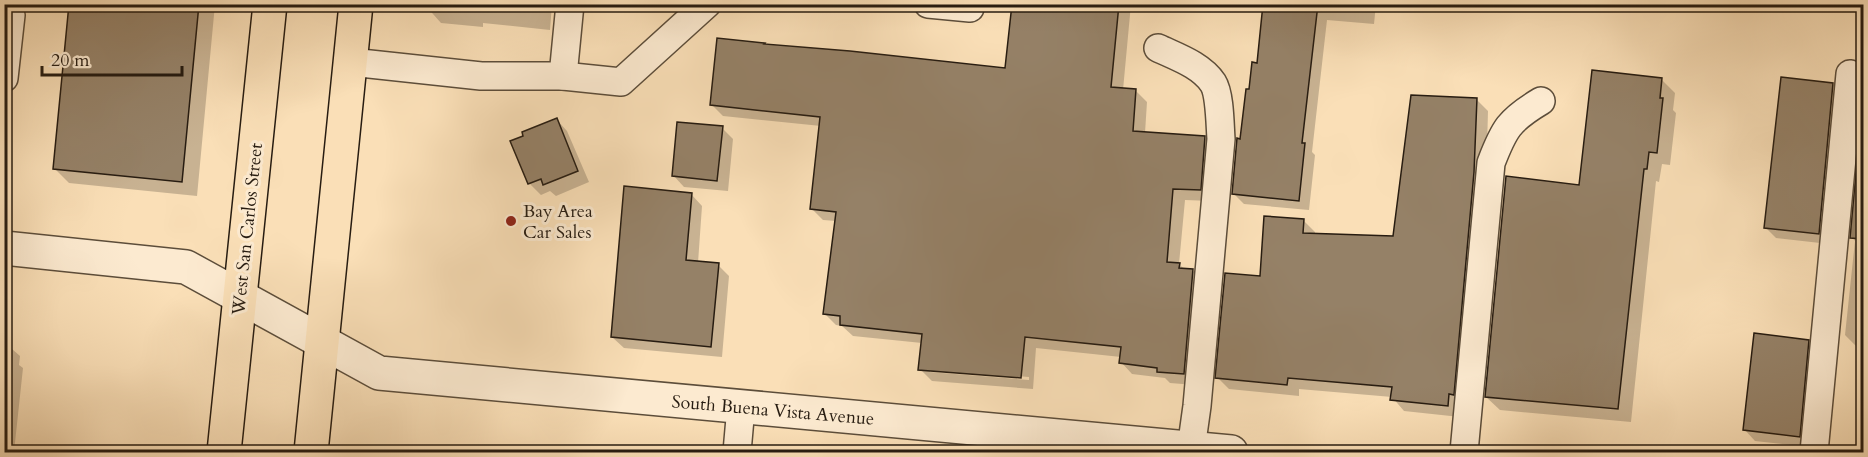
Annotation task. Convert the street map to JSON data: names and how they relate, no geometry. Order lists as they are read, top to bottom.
{
  "streets": {
    "main road": ["West San Carlos Street"],
    "street": ["South Buena Vista Avenue"]
  },
  "crossings": [
    ["West San Carlos Street", "South Buena Vista Avenue"]
  ],
  "places": ["Bay Area Car Sales"],
  "scale_bar": "20 m"
}
